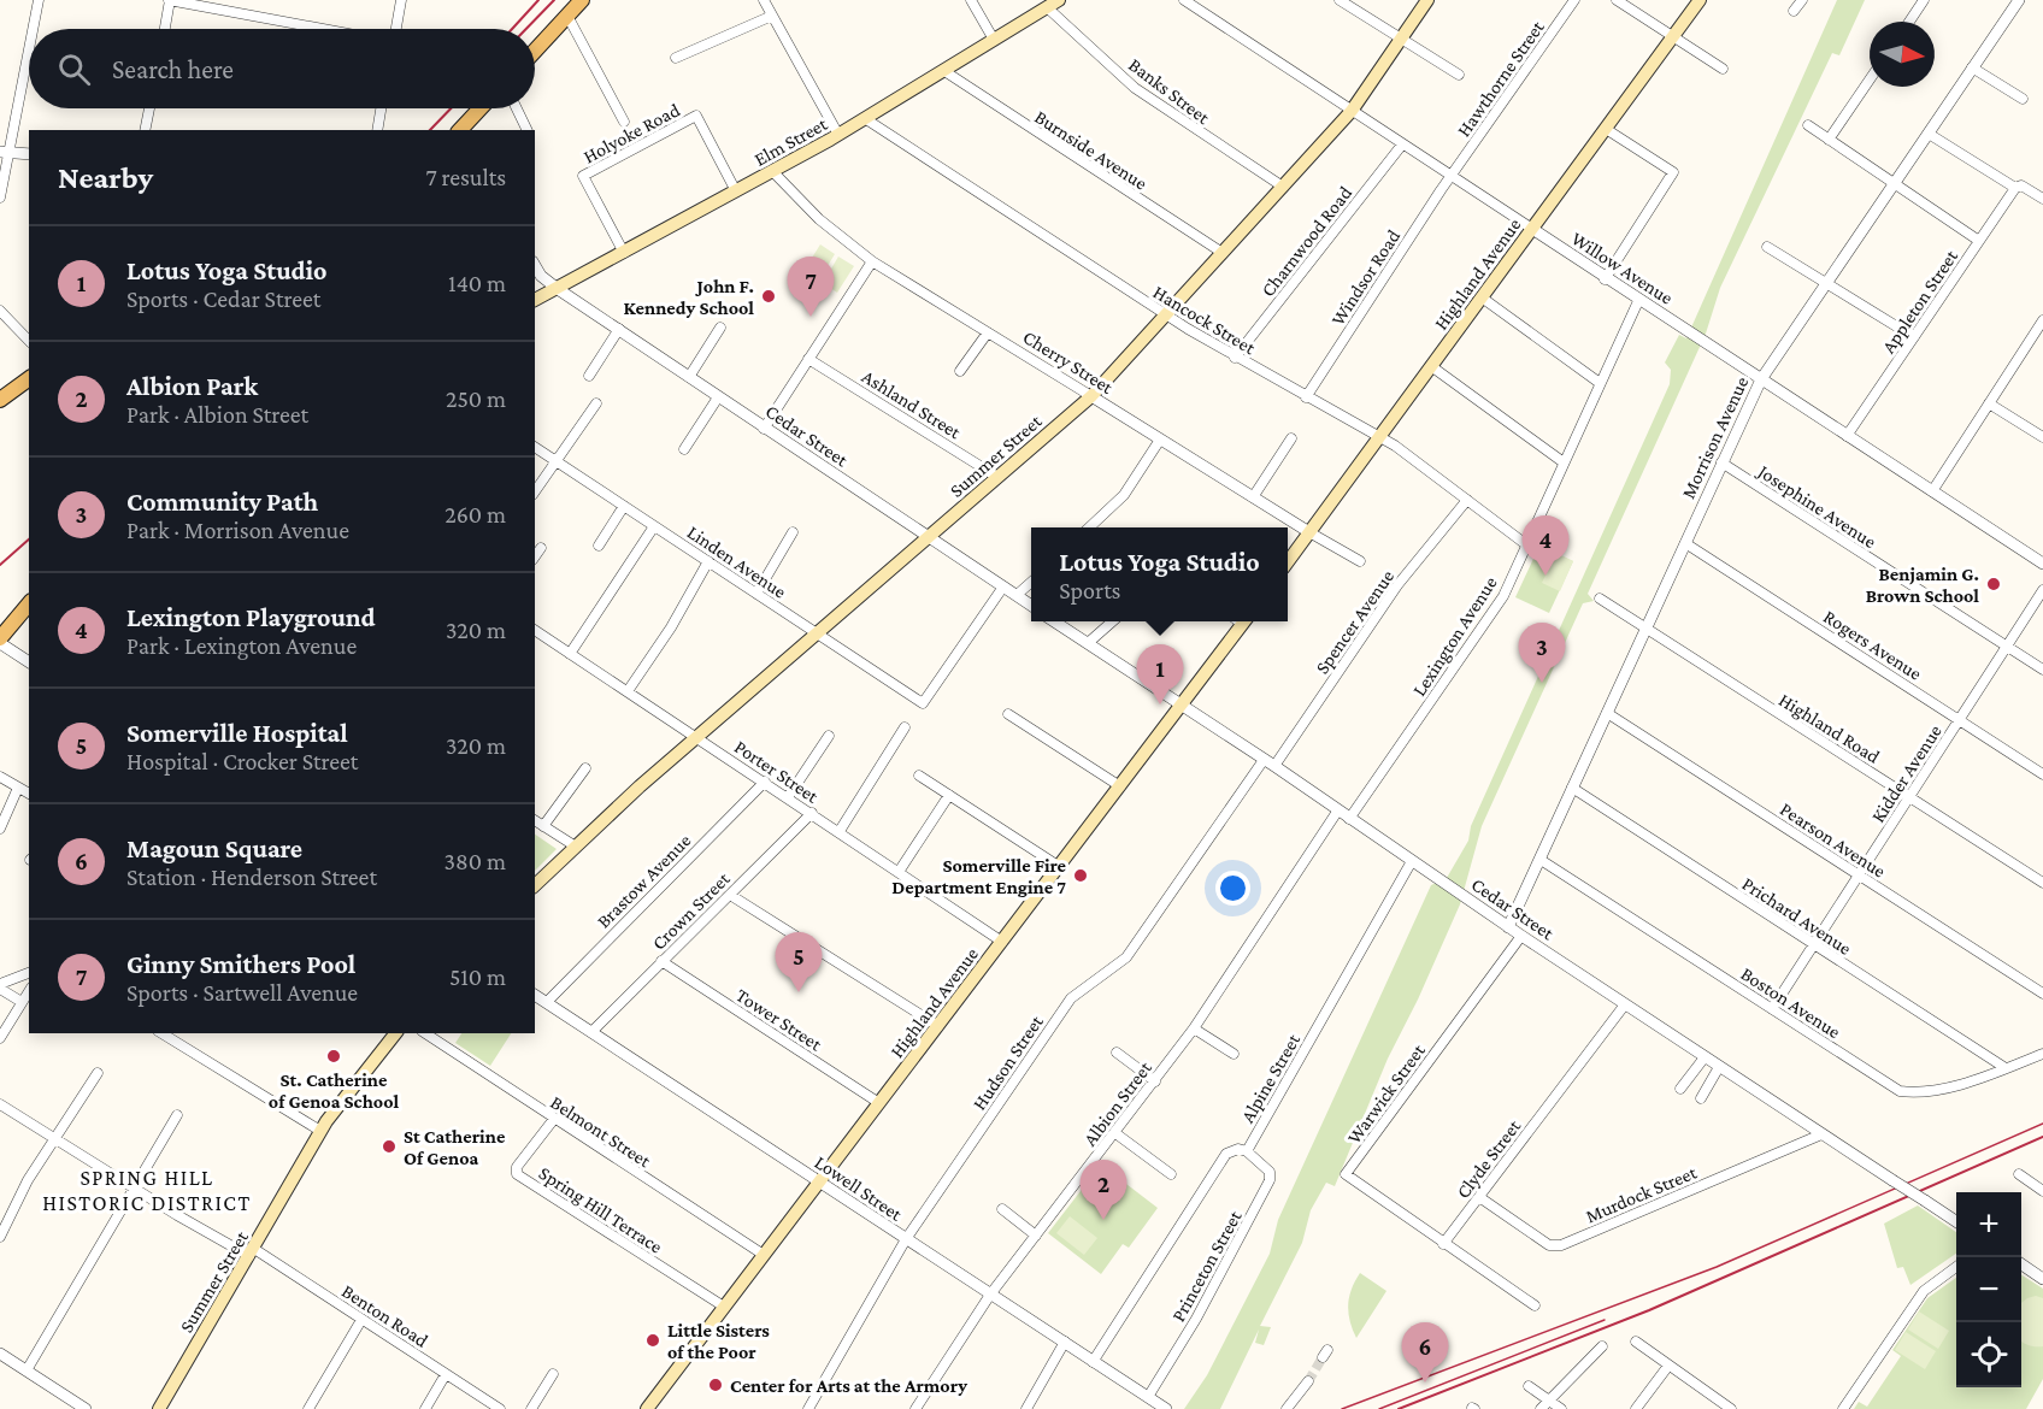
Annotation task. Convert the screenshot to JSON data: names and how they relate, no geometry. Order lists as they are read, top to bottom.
{
  "streets": {
    "main road": ["Elm Street", "Highland Avenue", "Summer Street"],
    "street": [
      "Hawthorne Street",
      "Banks Street",
      "Holyoke Road",
      "Burnside Avenue",
      "Charnwood Road",
      "Willow Avenue",
      "Windsor Road",
      "Appleton Street",
      "Hancock Street",
      "Cherry Street",
      "Ashland Street",
      "Cedar Street",
      "Morrison Avenue",
      "Josephine Avenue",
      "Linden Avenue",
      "Spencer Avenue",
      "Lexington Avenue",
      "Rogers Avenue",
      "Highland Road",
      "Porter Street",
      "Kidder Avenue",
      "Pearson Avenue",
      "Brastow Avenue",
      "Crown Street",
      "Prichard Avenue",
      "Boston Avenue",
      "Tower Street",
      "Hudson Street",
      "Alpine Street",
      "Warwick Street",
      "Albion Street",
      "Belmont Street",
      "Clyde Street",
      "Lowell Street",
      "Murdock Street",
      "Spring Hill Terrace",
      "Princeton Street",
      "Benton Road"
    ]
  },
  "crossings": [
    ["Hawthorne Street", "Willow Avenue"],
    ["Hawthorne Street", "Windsor Road"],
    ["Banks Street", "Elm Street"],
    ["Banks Street", "Summer Street"],
    ["Holyoke Road", "Elm Street"],
    ["Elm Street", "Burnside Avenue"],
    ["Elm Street", "Hancock Street"],
    ["Elm Street", "Cherry Street"],
    ["Elm Street", "Cedar Street"],
    ["Burnside Avenue", "Summer Street"],
    ["Charnwood Road", "Willow Avenue"],
    ["Charnwood Road", "Hancock Street"],
    ["Willow Avenue", "Highland Avenue"],
    ["Willow Avenue", "Windsor Road"],
    ["Willow Avenue", "Appleton Street"],
    ["Willow Avenue", "Morrison Avenue"],
    ["Willow Avenue", "Summer Street"],
    ["Willow Avenue", "Lexington Avenue"],
    ["Highland Avenue", "Hancock Street"],
    ["Highland Avenue", "Cherry Street"],
    ["Highland Avenue", "Cedar Street"],
    ["Highland Avenue", "Porter Street"],
    ["Highland Avenue", "Tower Street"],
    ["Highland Avenue", "Belmont Street"],
    ["Highland Avenue", "Lowell Street"],
    ["Highland Avenue", "Spring Hill Terrace"],
    ["Windsor Road", "Hancock Street"],
    ["Hancock Street", "Summer Street"],
    ["Hancock Street", "Spencer Avenue"],
    ["Hancock Street", "Lexington Avenue"],
    ["Cherry Street", "Summer Street"],
    ["Ashland Street", "Summer Street"],
    ["Cedar Street", "Morrison Avenue"],
    ["Cedar Street", "Summer Street"],
    ["Cedar Street", "Linden Avenue"],
    ["Cedar Street", "Spencer Avenue"],
    ["Cedar Street", "Lexington Avenue"],
    ["Cedar Street", "Hudson Street"],
    ["Cedar Street", "Alpine Street"],
    ["Cedar Street", "Warwick Street"],
    ["Cedar Street", "Albion Street"],
    ["Cedar Street", "Clyde Street"],
    ["Cedar Street", "Murdock Street"],
    ["Morrison Avenue", "Josephine Avenue"],
    ["Morrison Avenue", "Rogers Avenue"],
    ["Morrison Avenue", "Highland Road"],
    ["Morrison Avenue", "Pearson Avenue"],
    ["Morrison Avenue", "Prichard Avenue"],
    ["Morrison Avenue", "Boston Avenue"],
    ["Summer Street", "Linden Avenue"],
    ["Summer Street", "Porter Street"],
    ["Summer Street", "Benton Road"],
    ["Josephine Avenue", "Kidder Avenue"],
    ["Rogers Avenue", "Kidder Avenue"],
    ["Highland Road", "Kidder Avenue"],
    ["Porter Street", "Brastow Avenue"],
    ["Porter Street", "Crown Street"],
    ["Kidder Avenue", "Pearson Avenue"],
    ["Kidder Avenue", "Prichard Avenue"],
    ["Kidder Avenue", "Boston Avenue"],
    ["Brastow Avenue", "Lowell Street"],
    ["Crown Street", "Tower Street"],
    ["Crown Street", "Lowell Street"],
    ["Prichard Avenue", "Boston Avenue"],
    ["Hudson Street", "Lowell Street"],
    ["Alpine Street", "Lowell Street"],
    ["Alpine Street", "Princeton Street"],
    ["Warwick Street", "Clyde Street"],
    ["Albion Street", "Lowell Street"],
    ["Belmont Street", "Spring Hill Terrace"],
    ["Clyde Street", "Murdock Street"],
    ["Lowell Street", "Princeton Street"]
  ],
  "districts": ["SPRING HILL HISTORIC DISTRICT"],
  "places": [
    "John F. Kennedy School",
    "Benjamin G. Brown School",
    "Somerville Fire Department Engine 7",
    "St. Catherine of Genoa School",
    "St Catherine Of Genoa",
    "Little Sisters of the Poor",
    "Center for Arts at the Armory"
  ],
  "north": "right",
  "page": {
    "search": "Search here",
    "heading": ["Nearby", "7 results"],
    "list": [
      {
        "mark": "1",
        "name": "Lotus Yoga Studio",
        "note": "Sports · Cedar Street",
        "value": "140 m"
      },
      {
        "mark": "2",
        "name": "Albion Park",
        "note": "Park · Albion Street",
        "value": "250 m"
      },
      {
        "mark": "3",
        "name": "Community Path",
        "note": "Park · Morrison Avenue",
        "value": "260 m"
      },
      {
        "mark": "4",
        "name": "Lexington Playground",
        "note": "Park · Lexington Avenue",
        "value": "320 m"
      },
      {
        "mark": "5",
        "name": "Somerville Hospital",
        "note": "Hospital · Crocker Street",
        "value": "320 m"
      },
      {
        "mark": "6",
        "name": "Magoun Square",
        "note": "Station · Henderson Street",
        "value": "380 m"
      },
      {
        "mark": "7",
        "name": "Ginny Smithers Pool",
        "note": "Sports · Sartwell Avenue",
        "value": "510 m"
      }
    ],
    "pins": [
      "7",
      "4",
      "3",
      "1",
      "5",
      "2",
      "6"
    ],
    "popup": ["Lotus Yoga Studio", "Sports"],
    "map_buttons": ["+", "−"]
  }
}
